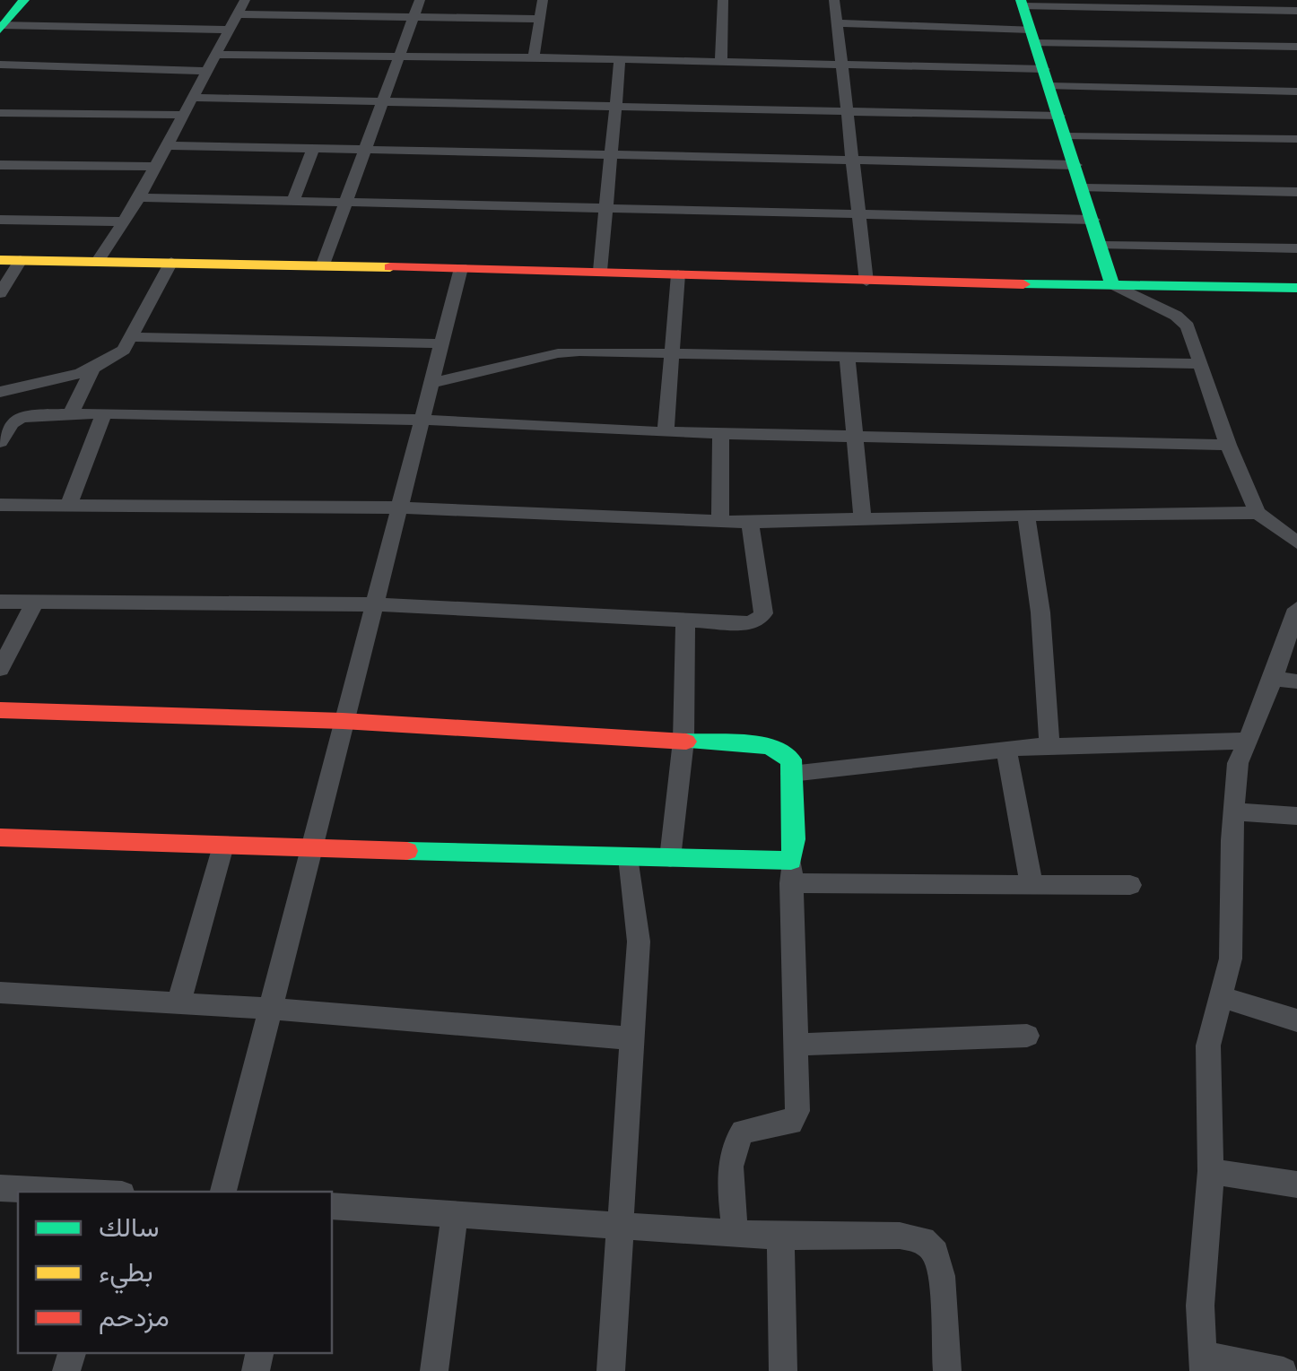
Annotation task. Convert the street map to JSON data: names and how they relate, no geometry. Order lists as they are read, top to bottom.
{
  "legend": ["سالك", "بطيء", "مزدحم"]
}
